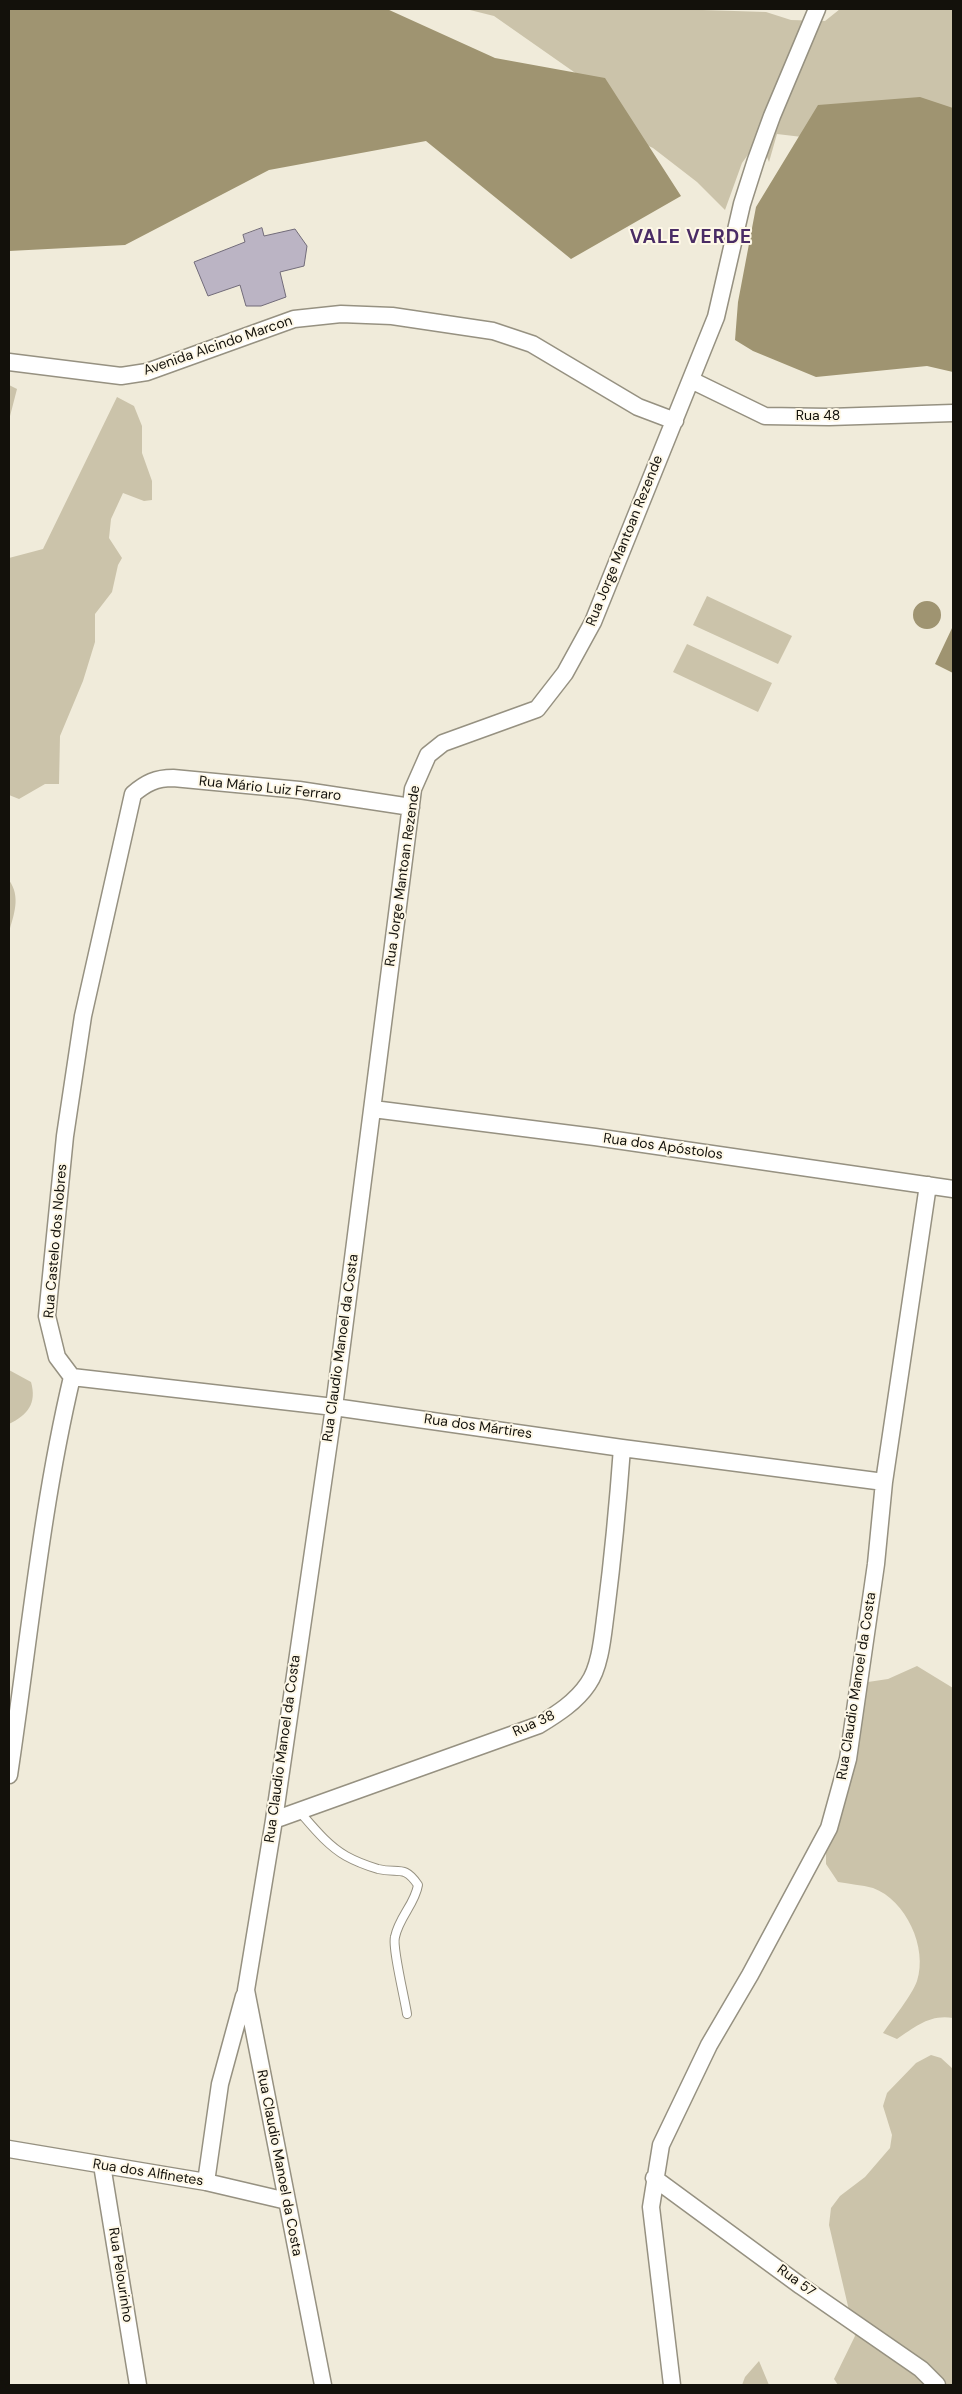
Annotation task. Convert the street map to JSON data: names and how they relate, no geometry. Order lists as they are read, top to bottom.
{
  "streets": {
    "street": [
      "Avenida Alcindo Marcon",
      "Rua 48",
      "Rua Jorge Mantoan Rezende",
      "Rua Mário Luiz Ferraro",
      "Rua dos Apóstolos",
      "Rua Castelo dos Nobres",
      "Rua Claudio Manoel da Costa",
      "Rua dos Mártires",
      "Rua 38",
      "Rua dos Alfinetes",
      "Rua Pelourinho",
      "Rua 57"
    ]
  },
  "crossings": [
    ["Avenida Alcindo Marcon", "Rua Jorge Mantoan Rezende"],
    ["Rua 48", "Rua Jorge Mantoan Rezende"],
    ["Rua Jorge Mantoan Rezende", "Rua Mário Luiz Ferraro"],
    ["Rua Jorge Mantoan Rezende", "Rua dos Apóstolos"],
    ["Rua Jorge Mantoan Rezende", "Rua Claudio Manoel da Costa"],
    ["Rua Mário Luiz Ferraro", "Rua Castelo dos Nobres"],
    ["Rua dos Apóstolos", "Rua Claudio Manoel da Costa"],
    ["Rua Castelo dos Nobres", "Rua dos Mártires"],
    ["Rua Claudio Manoel da Costa", "Rua dos Mártires"],
    ["Rua Claudio Manoel da Costa", "Rua 38"],
    ["Rua Claudio Manoel da Costa", "Rua dos Alfinetes"],
    ["Rua Claudio Manoel da Costa", "Rua 57"],
    ["Rua dos Mártires", "Rua 38"],
    ["Rua dos Alfinetes", "Rua Pelourinho"]
  ],
  "districts": ["VALE VERDE"]
}
